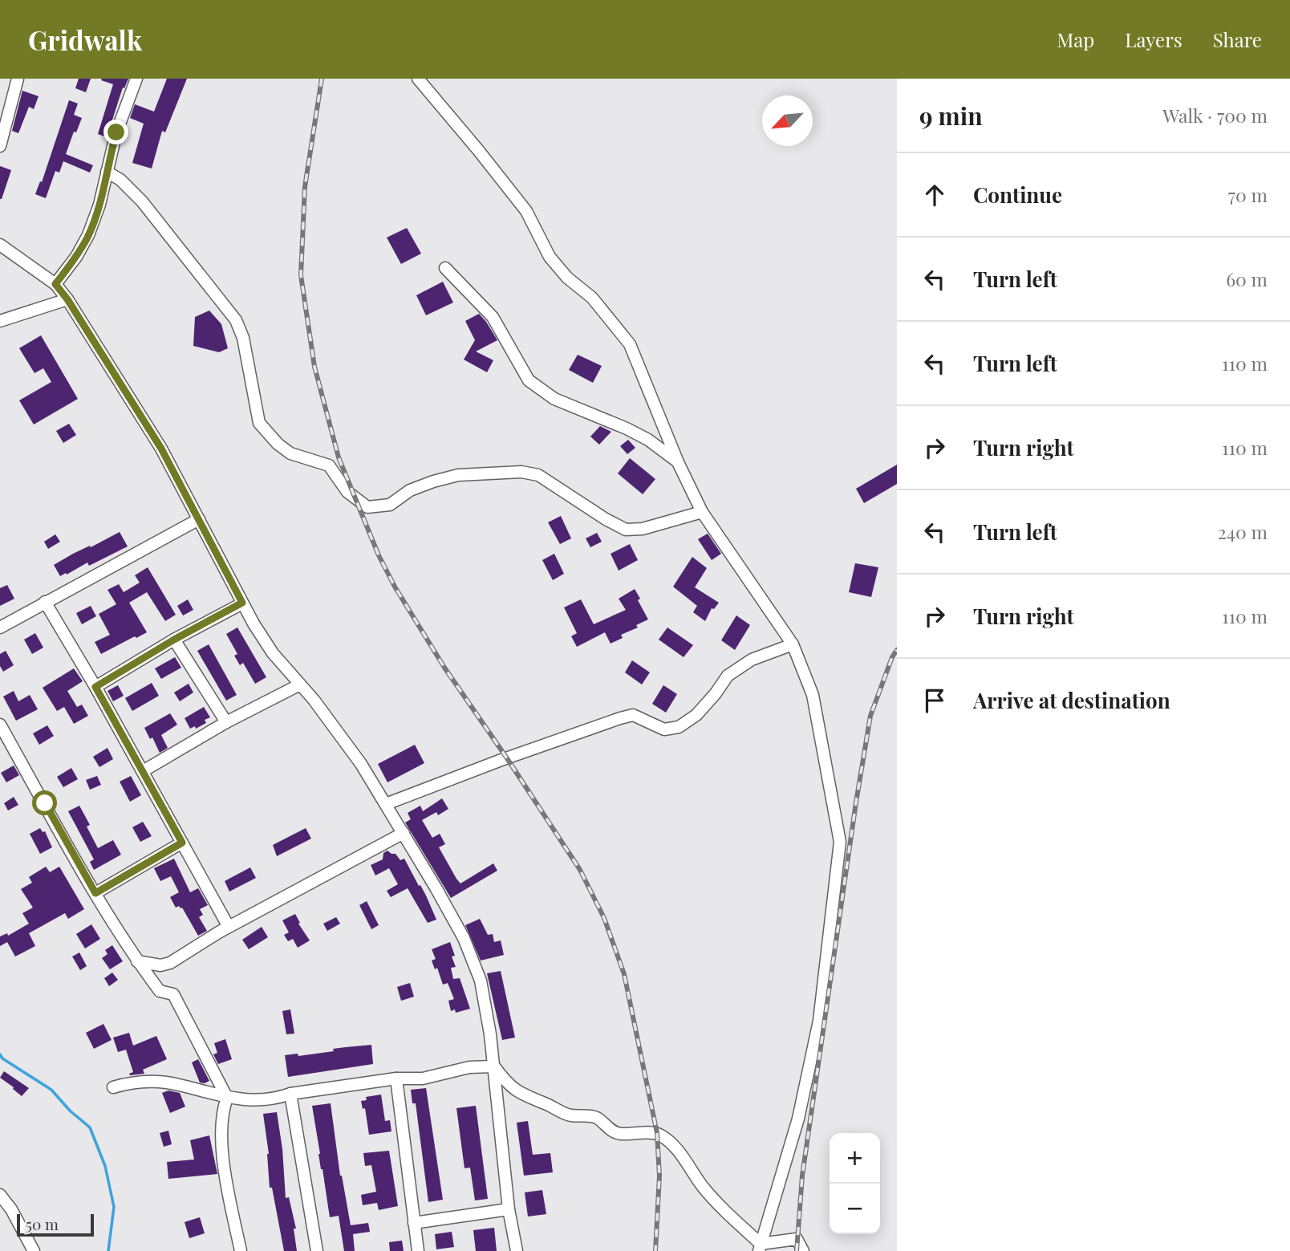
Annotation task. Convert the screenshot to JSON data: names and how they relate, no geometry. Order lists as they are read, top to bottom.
{
  "scale_bar": "50 m",
  "north": "bottom left",
  "page": {
    "header": "Gridwalk",
    "nav": ["Map", "Layers", "Share"],
    "heading": ["9 min", "Walk · 700 m"],
    "list": [
      ["Continue", "70 m"],
      ["Turn left", "60 m"],
      ["Turn left", "110 m"],
      ["Turn right", "110 m"],
      ["Turn left", "240 m"],
      ["Turn right", "110 m"],
      "Arrive at destination"
    ],
    "map_buttons": ["+", "−"],
    "scale": "50 m"
  }
}
